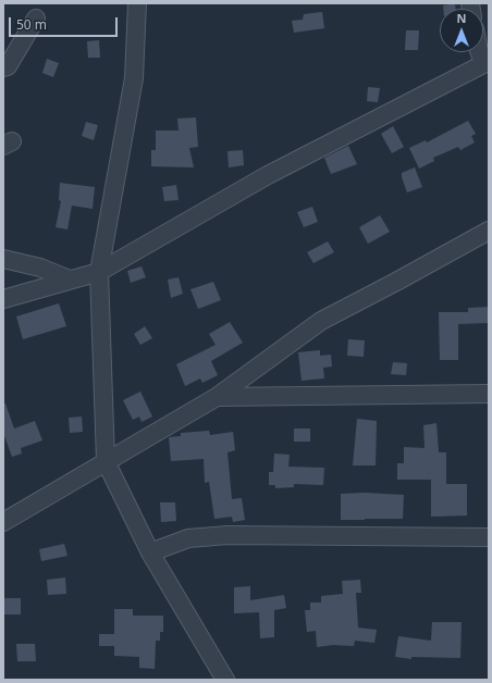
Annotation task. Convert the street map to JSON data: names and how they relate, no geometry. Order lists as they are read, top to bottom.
{
  "scale_bar": "50 m",
  "north": "top"
}
